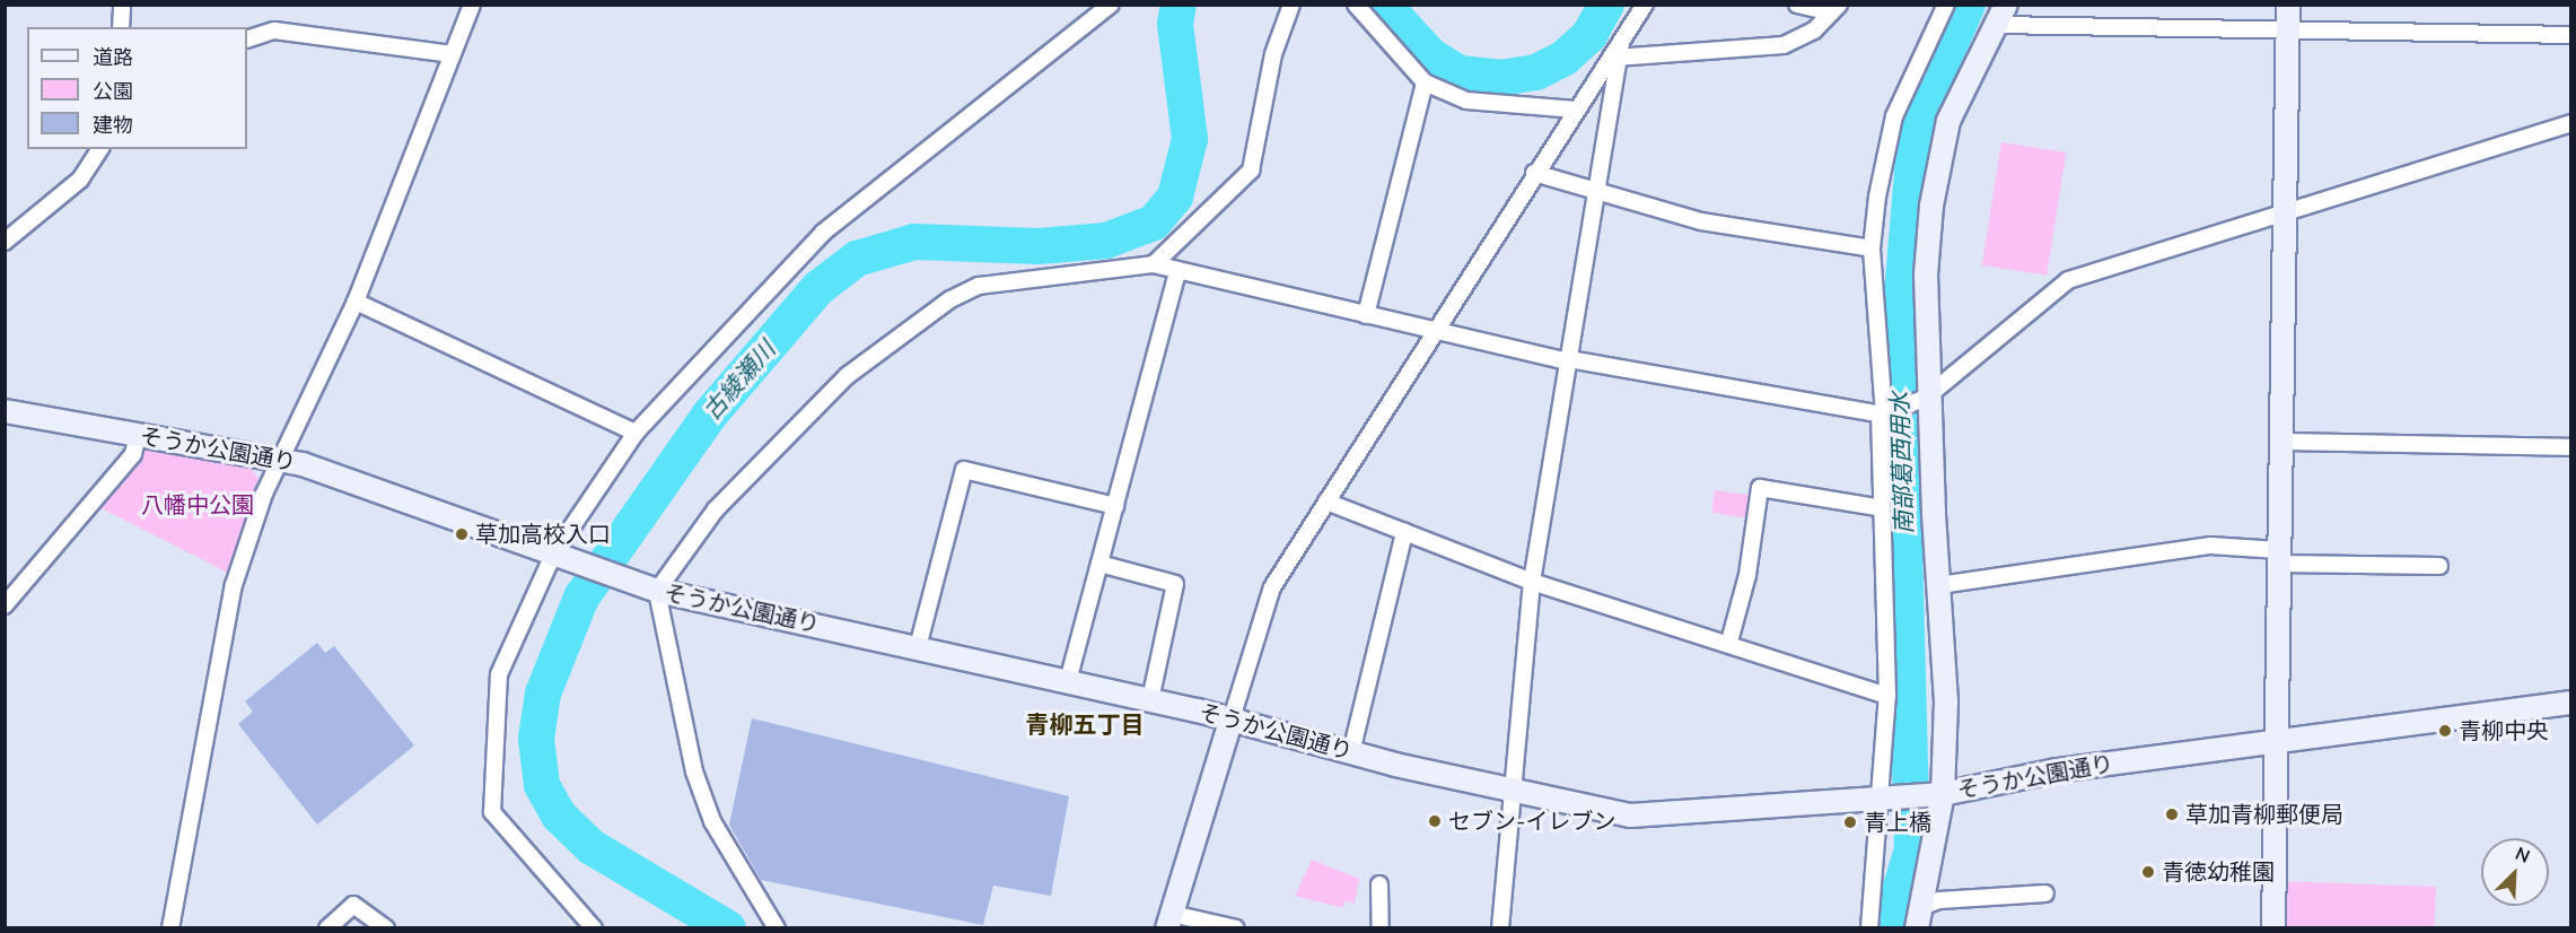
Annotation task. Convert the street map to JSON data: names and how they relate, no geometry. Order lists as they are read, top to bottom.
{
  "streets": {
    "street": ["そうか公園通り"]
  },
  "districts": ["青柳五丁目"],
  "water": ["古綾瀬川", "南部葛西用水"],
  "parks": ["八幡中公園"],
  "places": [
    "草加高校入口",
    "青柳中央",
    "草加青柳郵便局",
    "セブン-イレブン",
    "青上橋",
    "青徳幼稚園"
  ],
  "legend": ["道路", "公園", "建物"],
  "north": "top right"
}
